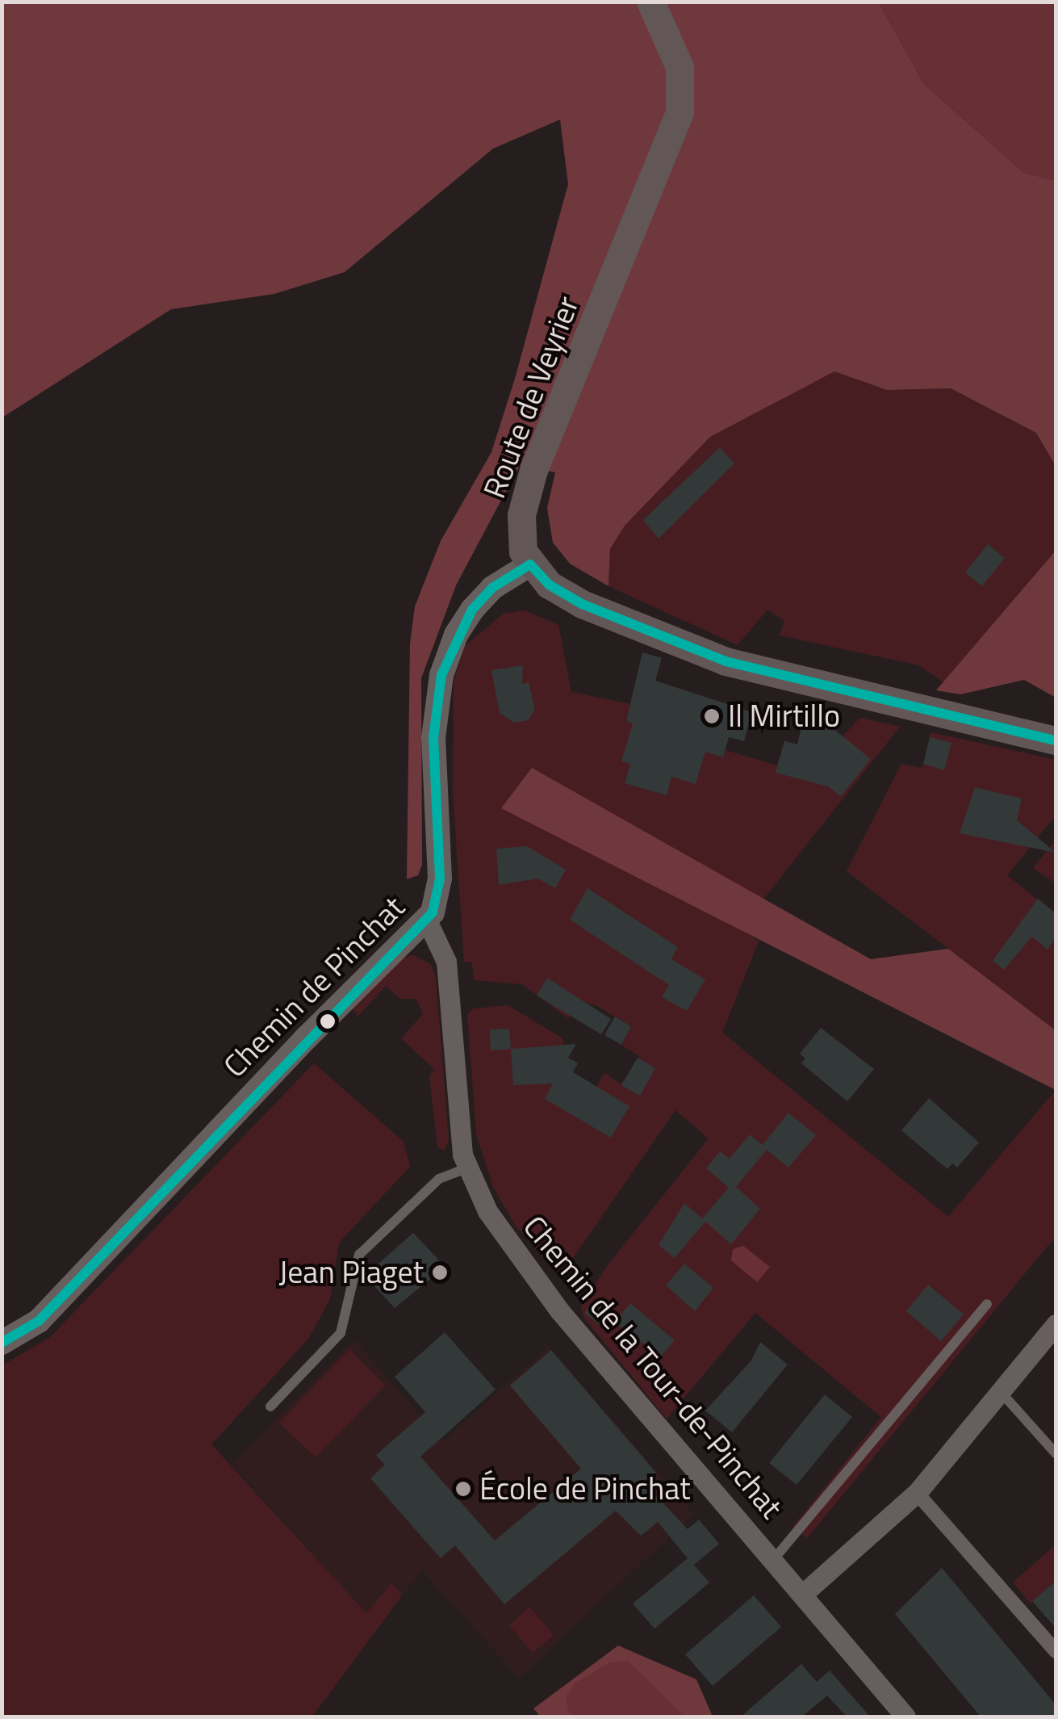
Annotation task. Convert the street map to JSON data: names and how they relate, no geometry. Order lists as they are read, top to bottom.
{
  "streets": {
    "main road": ["Route de Veyrier"],
    "street": ["Chemin de Pinchat", "Chemin de la Tour-de-Pinchat"]
  },
  "crossings": [
    ["Route de Veyrier", "Chemin de Pinchat"],
    ["Chemin de Pinchat", "Chemin de la Tour-de-Pinchat"]
  ],
  "places": ["Il Mirtillo", "Jean Piaget", "École de Pinchat"]
}
